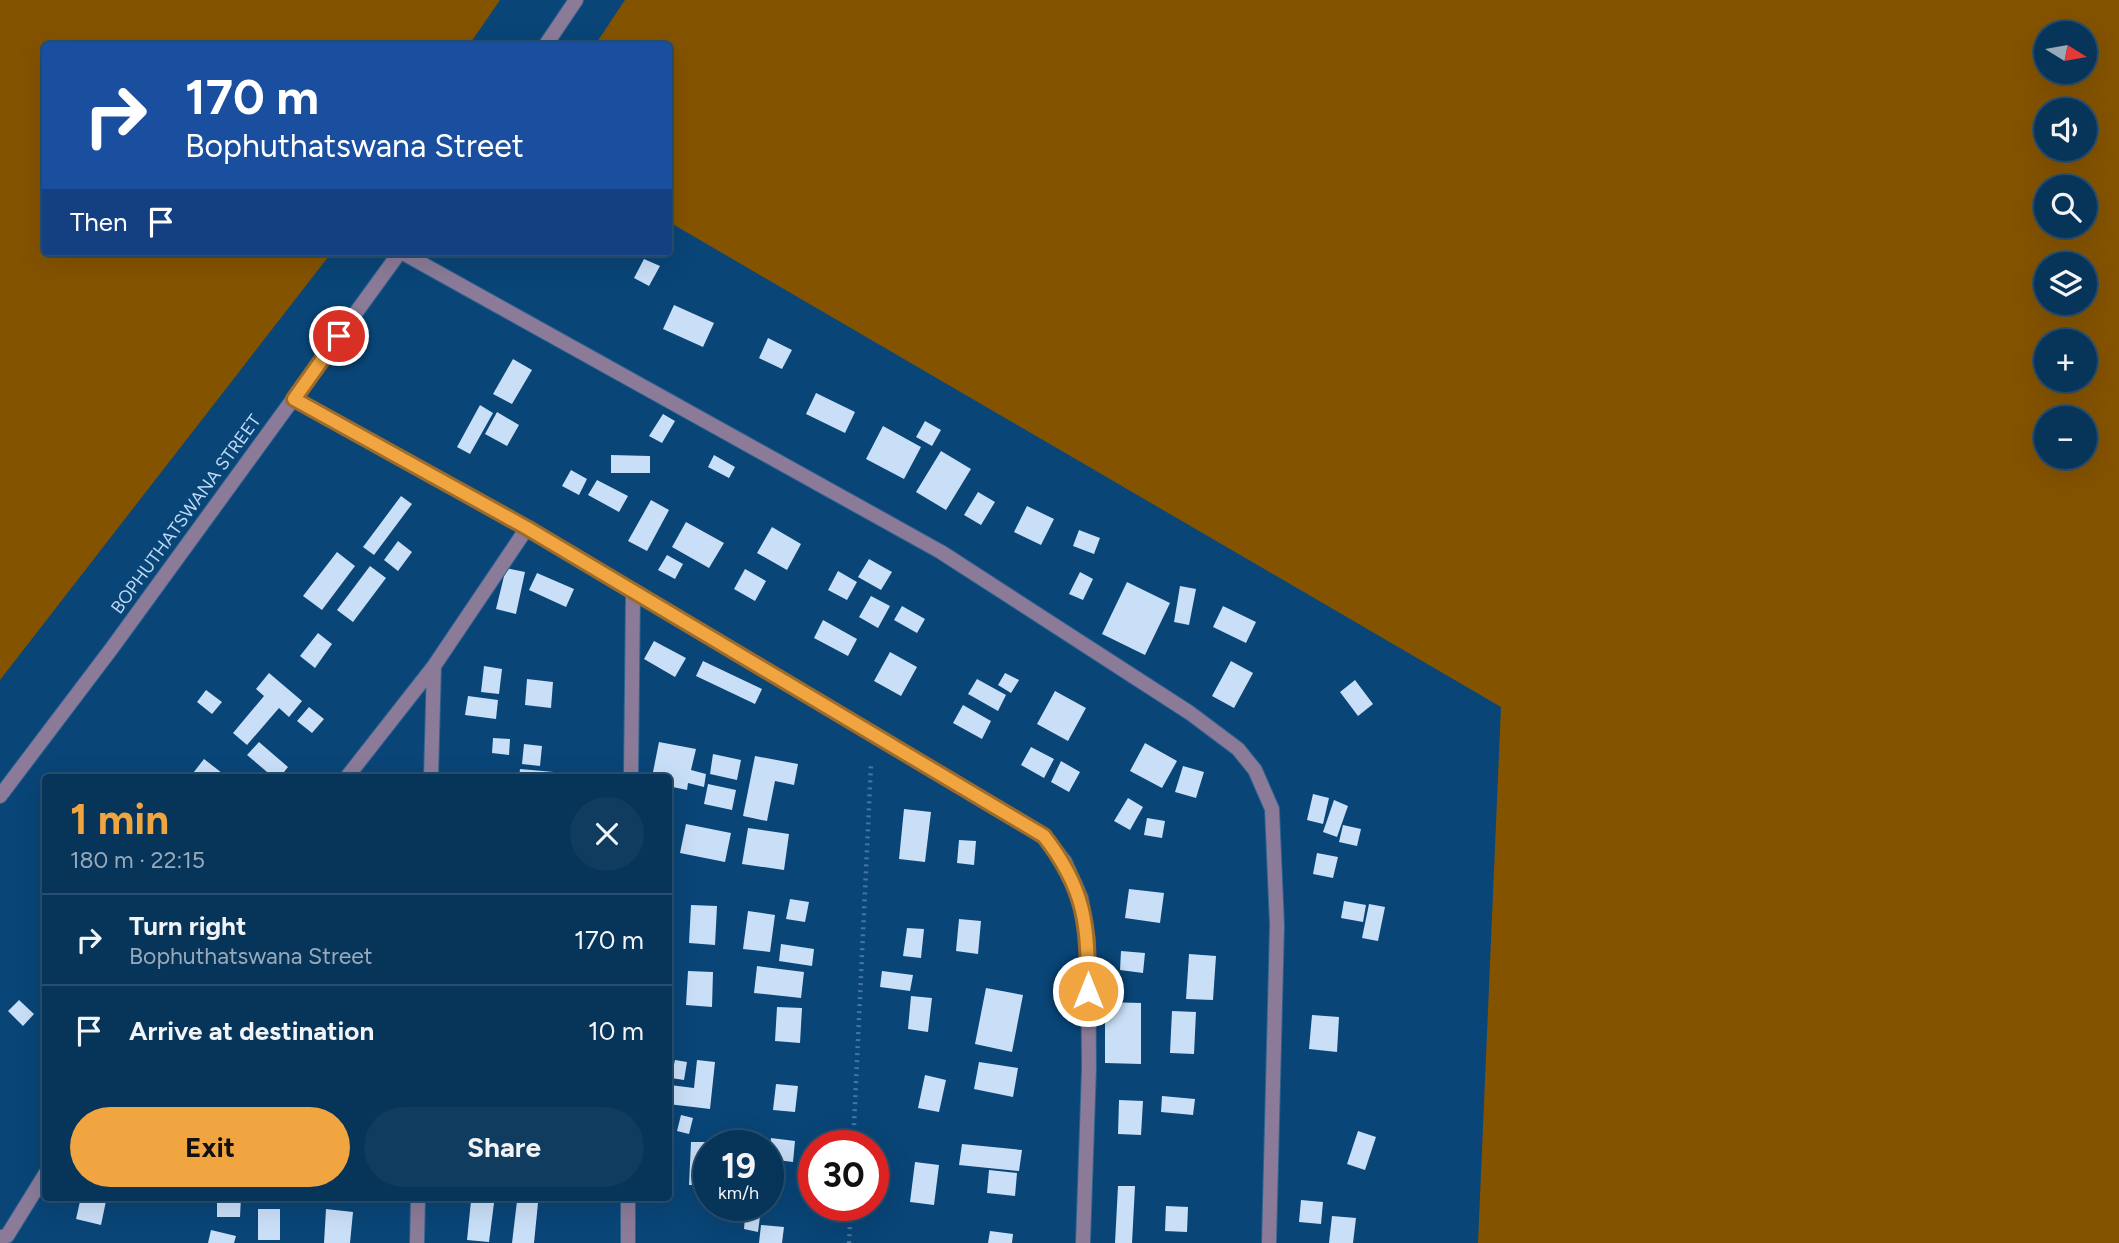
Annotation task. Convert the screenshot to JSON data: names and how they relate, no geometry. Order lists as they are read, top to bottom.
{
  "streets": {
    "street": ["BOPHUTHATSWANA STREET"]
  },
  "north": "right",
  "page": {
    "map_buttons": ["+", "−"],
    "turn": ["170 m", "Bophuthatswana Street"],
    "then": "Then",
    "heading": ["1 min", "180 m · 22:15"],
    "list": [
      {
        "name": "Turn right",
        "note": "Bophuthatswana Street",
        "value": "170 m"
      },
      {
        "name": "Arrive at destination",
        "value": "10 m"
      }
    ],
    "buttons": ["Exit", "Share"],
    "speed": "19 km/h",
    "limit": "30"
  }
}
